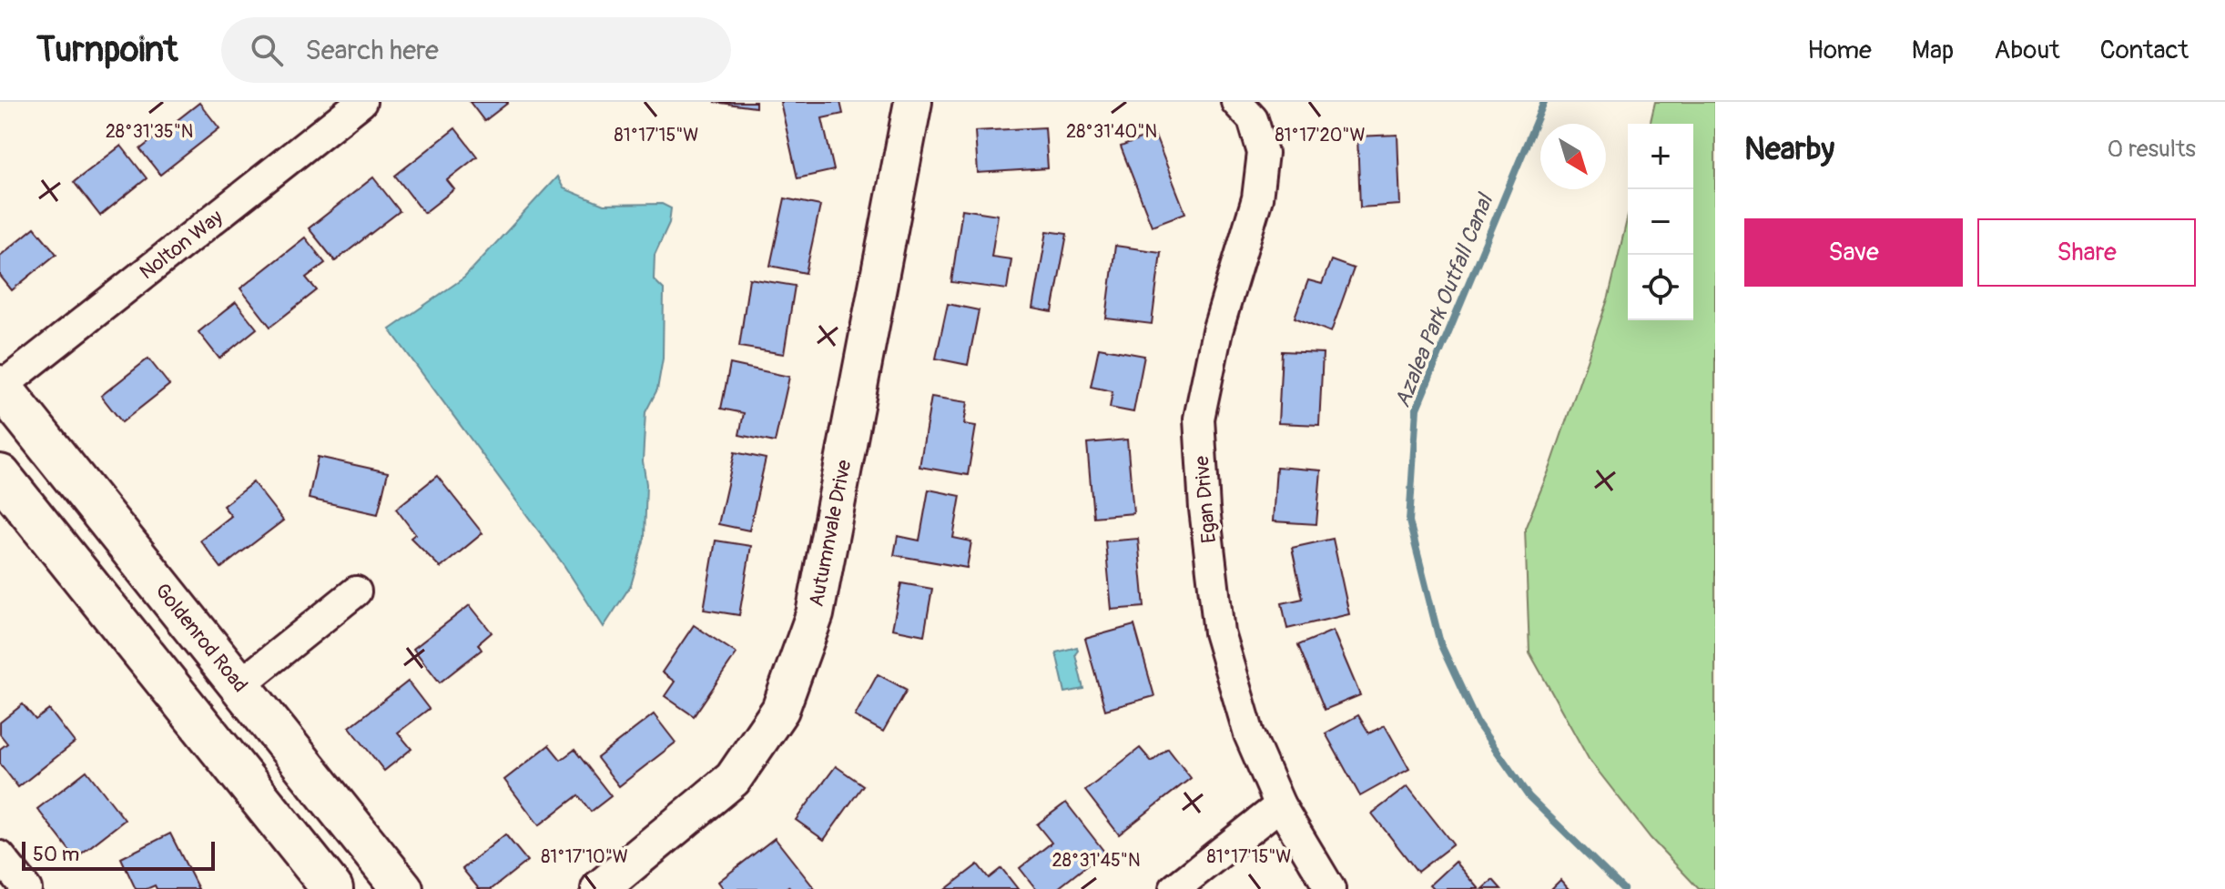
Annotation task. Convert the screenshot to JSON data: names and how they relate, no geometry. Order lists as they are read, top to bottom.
{
  "streets": {
    "main road": ["Goldenrod Road"],
    "street": ["Nolton Way", "Egan Drive", "Autumnvale Drive"]
  },
  "crossings": [
    ["Nolton Way", "Goldenrod Road"]
  ],
  "water": ["Azalea Park Outfall Canal"],
  "scale_bar": "50 m",
  "north": "bottom right",
  "page": {
    "header": "Turnpoint",
    "search": "Search here",
    "nav": [
      "Home",
      "Map",
      "About",
      "Contact"
    ],
    "heading": ["Nearby", "0 results"],
    "map_buttons": ["+", "−"],
    "buttons": ["Save", "Share"],
    "scale": "50 m"
  },
  "coordinates": [
    "28°31'35\"N",
    "28°31'40\"N",
    "81°17'15\"W",
    "81°17'20\"W",
    "81°17'10\"W",
    "28°31'45\"N"
  ]
}
